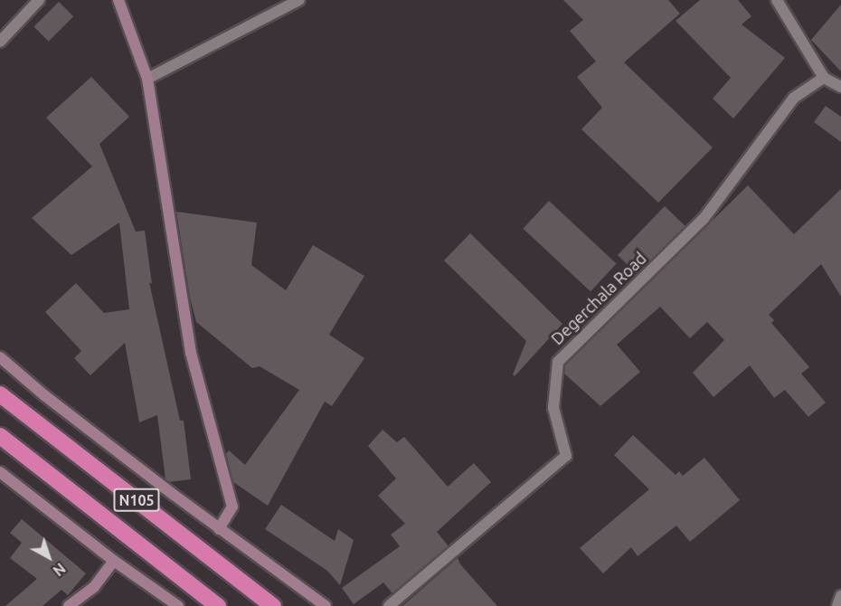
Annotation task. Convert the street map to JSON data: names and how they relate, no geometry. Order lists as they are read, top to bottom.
{
  "streets": {
    "highway": ["N105"],
    "street": ["Degerchala Road"]
  },
  "north": "bottom right"
}
